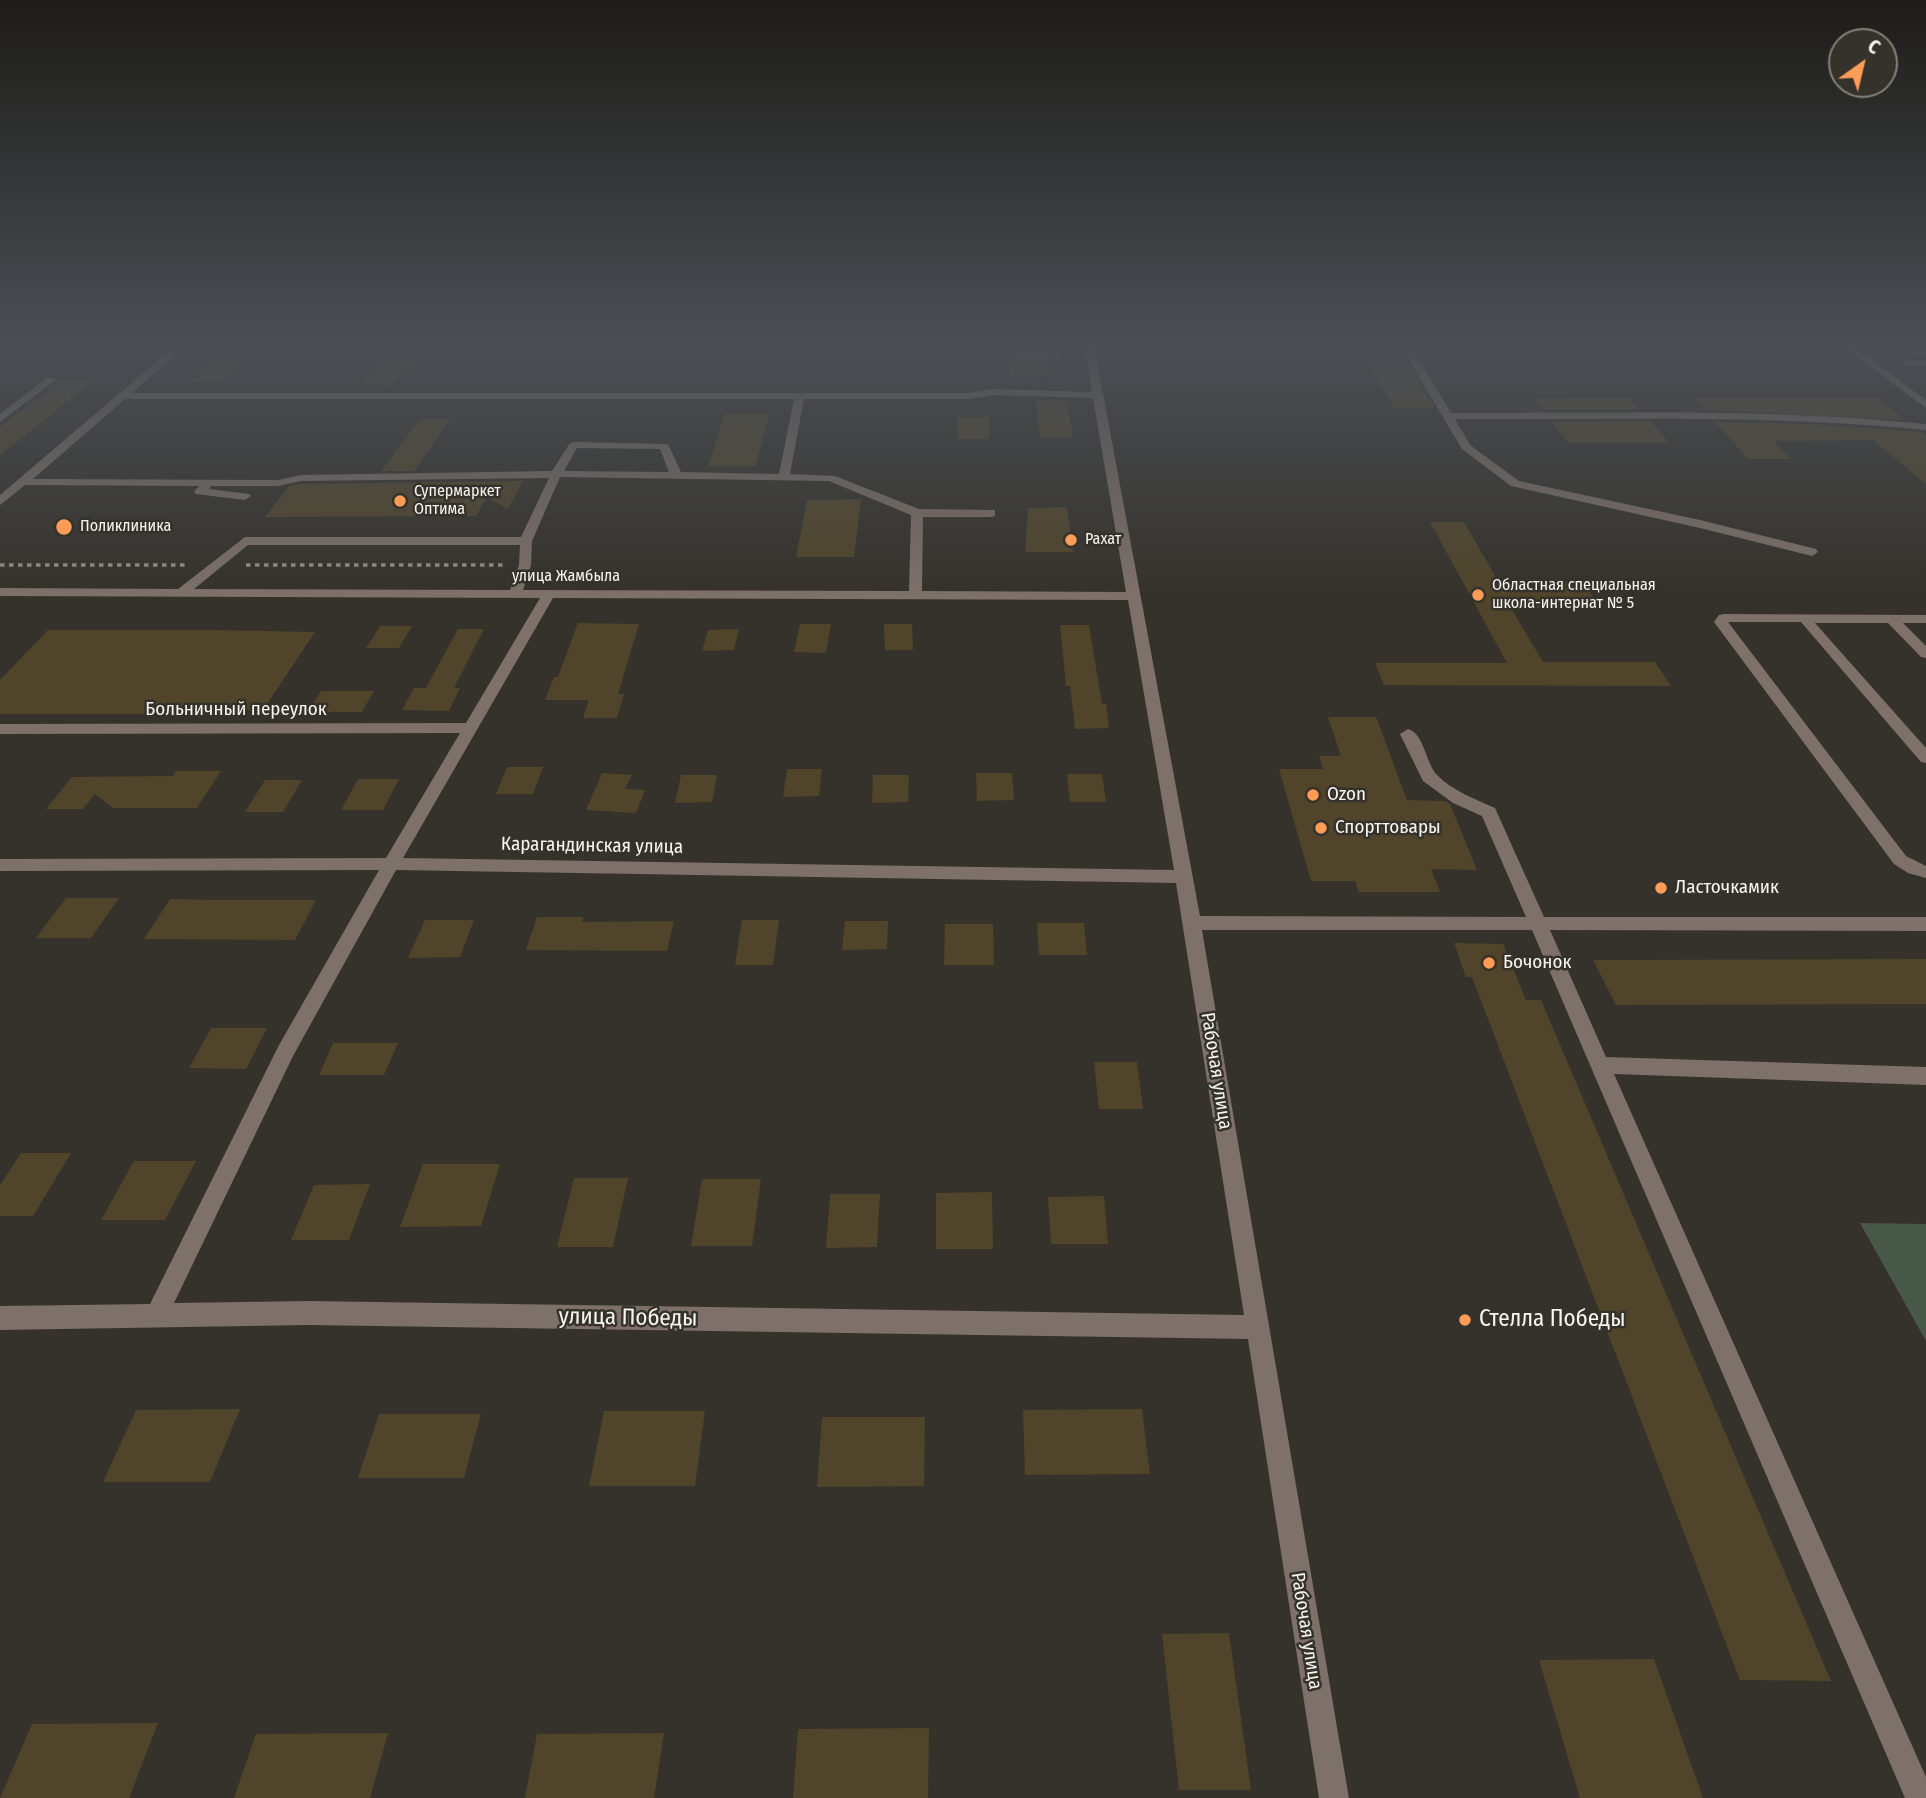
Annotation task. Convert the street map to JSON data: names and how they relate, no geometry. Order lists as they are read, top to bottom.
{
  "streets": {
    "street": [
      "улица Жамбыла",
      "Больничный переулок",
      "Карагандинская улица",
      "Рабочая улица",
      "улица Победы"
    ]
  },
  "crossings": [
    ["улица Жамбыла", "Рабочая улица"],
    ["Карагандинская улица", "Рабочая улица"],
    ["Рабочая улица", "улица Победы"]
  ],
  "places": [
    "Супермаркет Оптима",
    "Поликлиника",
    "Рахат",
    "Областная специальная школа-интернат № 5",
    "Ozon",
    "Спорттовары",
    "Ласточкамик",
    "Бочонок",
    "Стелла Победы"
  ],
  "north": "top right"
}
